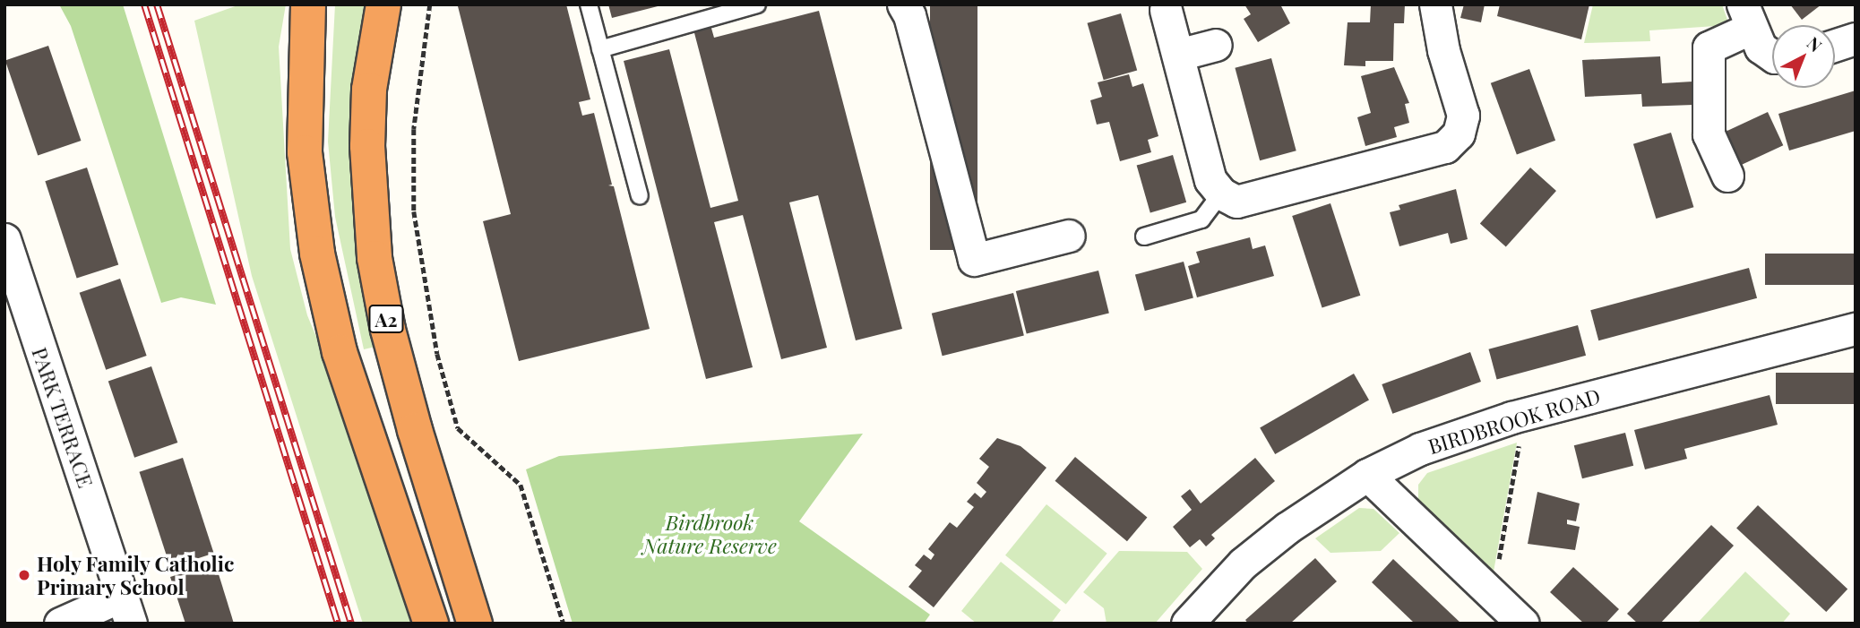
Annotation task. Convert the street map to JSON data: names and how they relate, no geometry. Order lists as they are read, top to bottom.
{
  "streets": {
    "highway": ["A2"],
    "street": ["PARK TERRACE", "BIRDBROOK ROAD"]
  },
  "parks": ["Birdbrook Nature Reserve"],
  "places": ["Holy Family Catholic Primary School"],
  "north": "top right"
}
